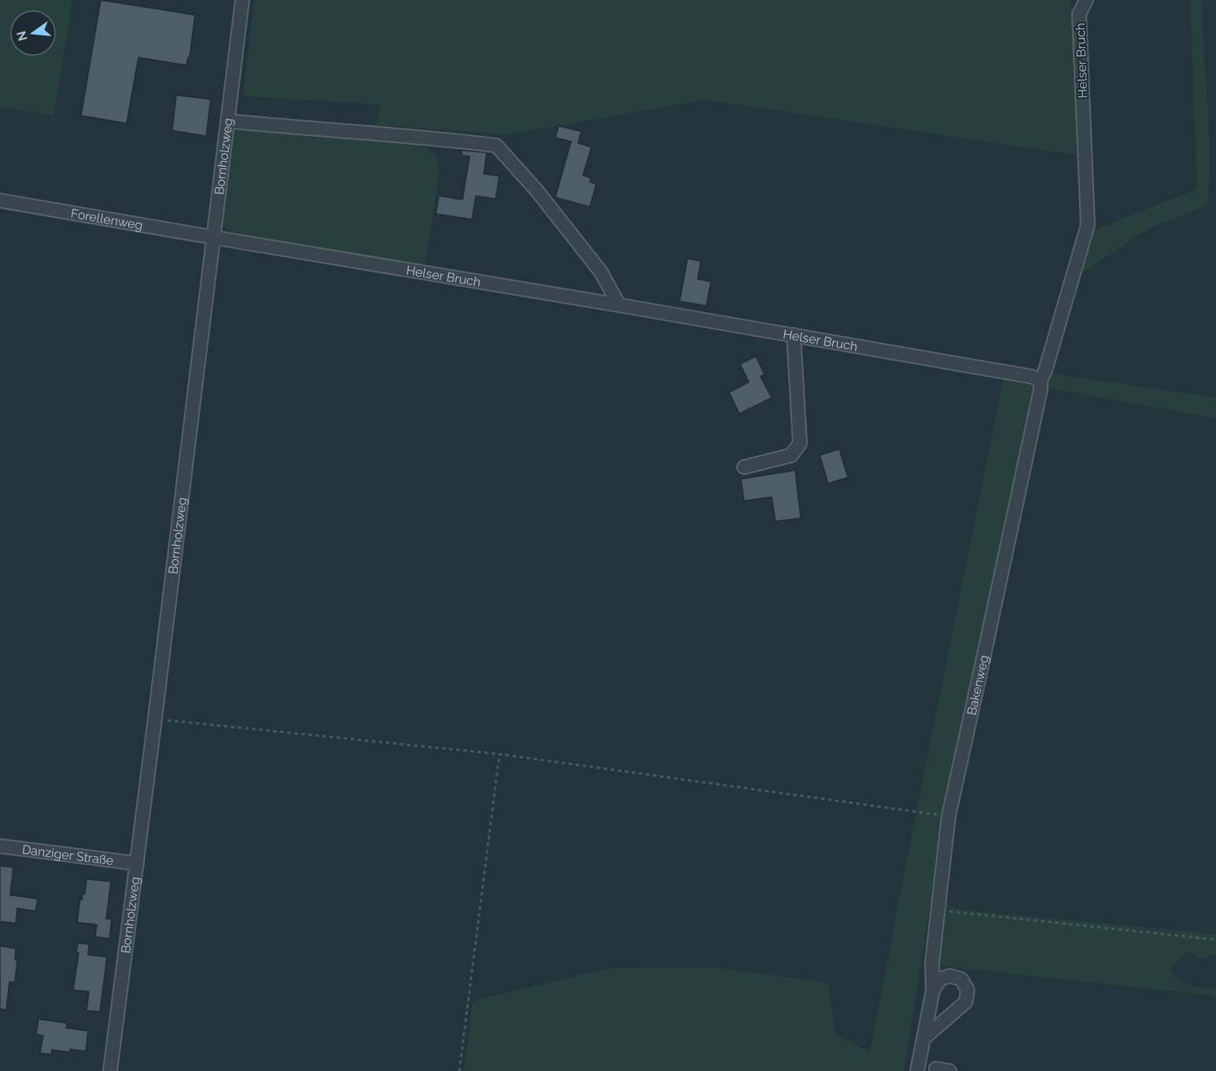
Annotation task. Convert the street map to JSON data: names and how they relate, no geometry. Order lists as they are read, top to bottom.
{
  "streets": {
    "street": [
      "Helser Bruch",
      "Bornholzweg",
      "Forellenweg",
      "Bakenweg",
      "Danziger Straße"
    ]
  },
  "crossings": [
    ["Helser Bruch", "Bornholzweg"],
    ["Helser Bruch", "Forellenweg"],
    ["Helser Bruch", "Bakenweg"],
    ["Bornholzweg", "Forellenweg"],
    ["Bornholzweg", "Danziger Straße"]
  ],
  "north": "left"
}
